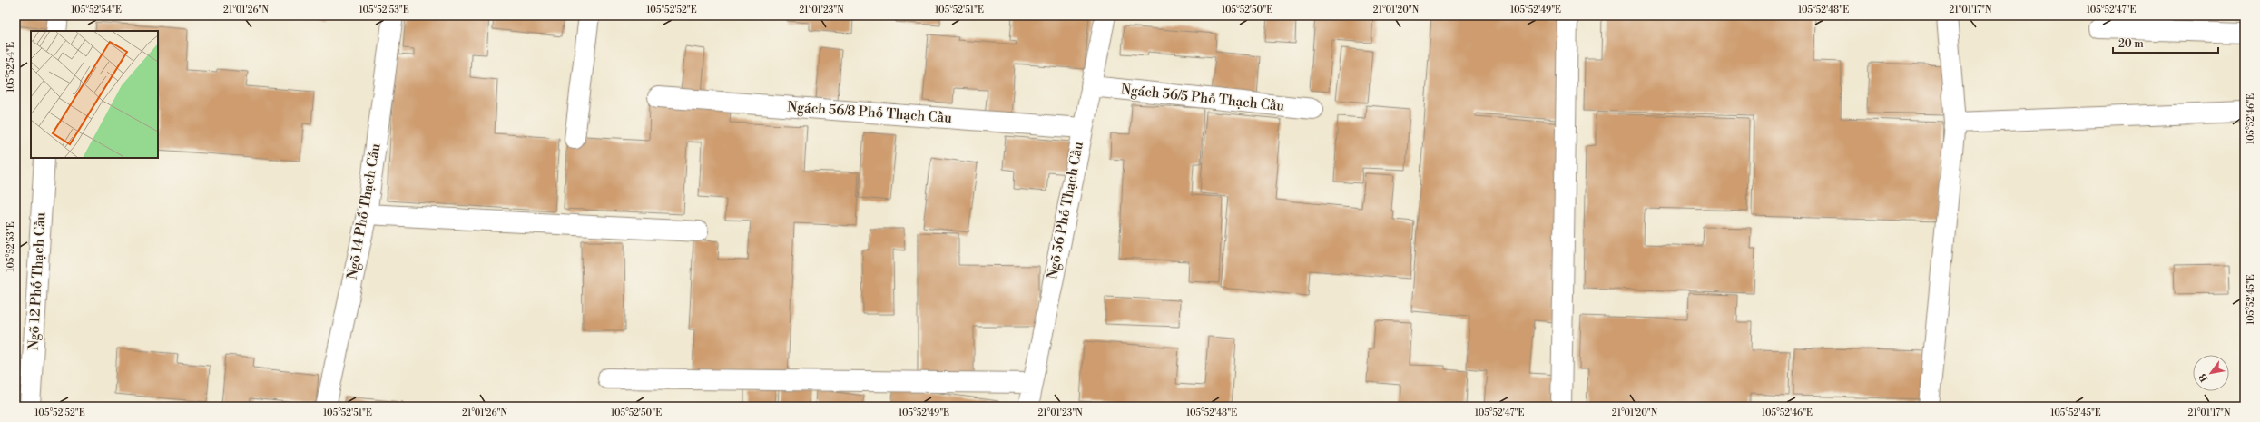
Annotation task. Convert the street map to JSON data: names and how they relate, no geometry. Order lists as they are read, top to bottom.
{
  "streets": {
    "street": [
      "Ngách 56/5 Phố Thạch Cầu",
      "Ngách 56/8 Phố Thạch Cầu",
      "Ngõ 56 Phố Thạch Cầu",
      "Ngõ 14 Phố Thạch Cầu",
      "Ngõ 12 Phố Thạch Cầu"
    ]
  },
  "crossings": [
    ["Ngách 56/5 Phố Thạch Cầu", "Ngõ 56 Phố Thạch Cầu"],
    ["Ngách 56/8 Phố Thạch Cầu", "Ngõ 56 Phố Thạch Cầu"]
  ],
  "scale_bar": "20 m",
  "north": "bottom left",
  "coordinates": [
    "105°52'54\"E",
    "21°01'26\"N",
    "105°52'53\"E",
    "105°52'52\"E",
    "21°01'23\"N",
    "105°52'51\"E",
    "105°52'50\"E",
    "21°01'20\"N",
    "105°52'49\"E",
    "105°52'48\"E",
    "21°01'17\"N",
    "105°52'47\"E",
    "105°52'46\"E",
    "105°52'45\"E"
  ]
}
